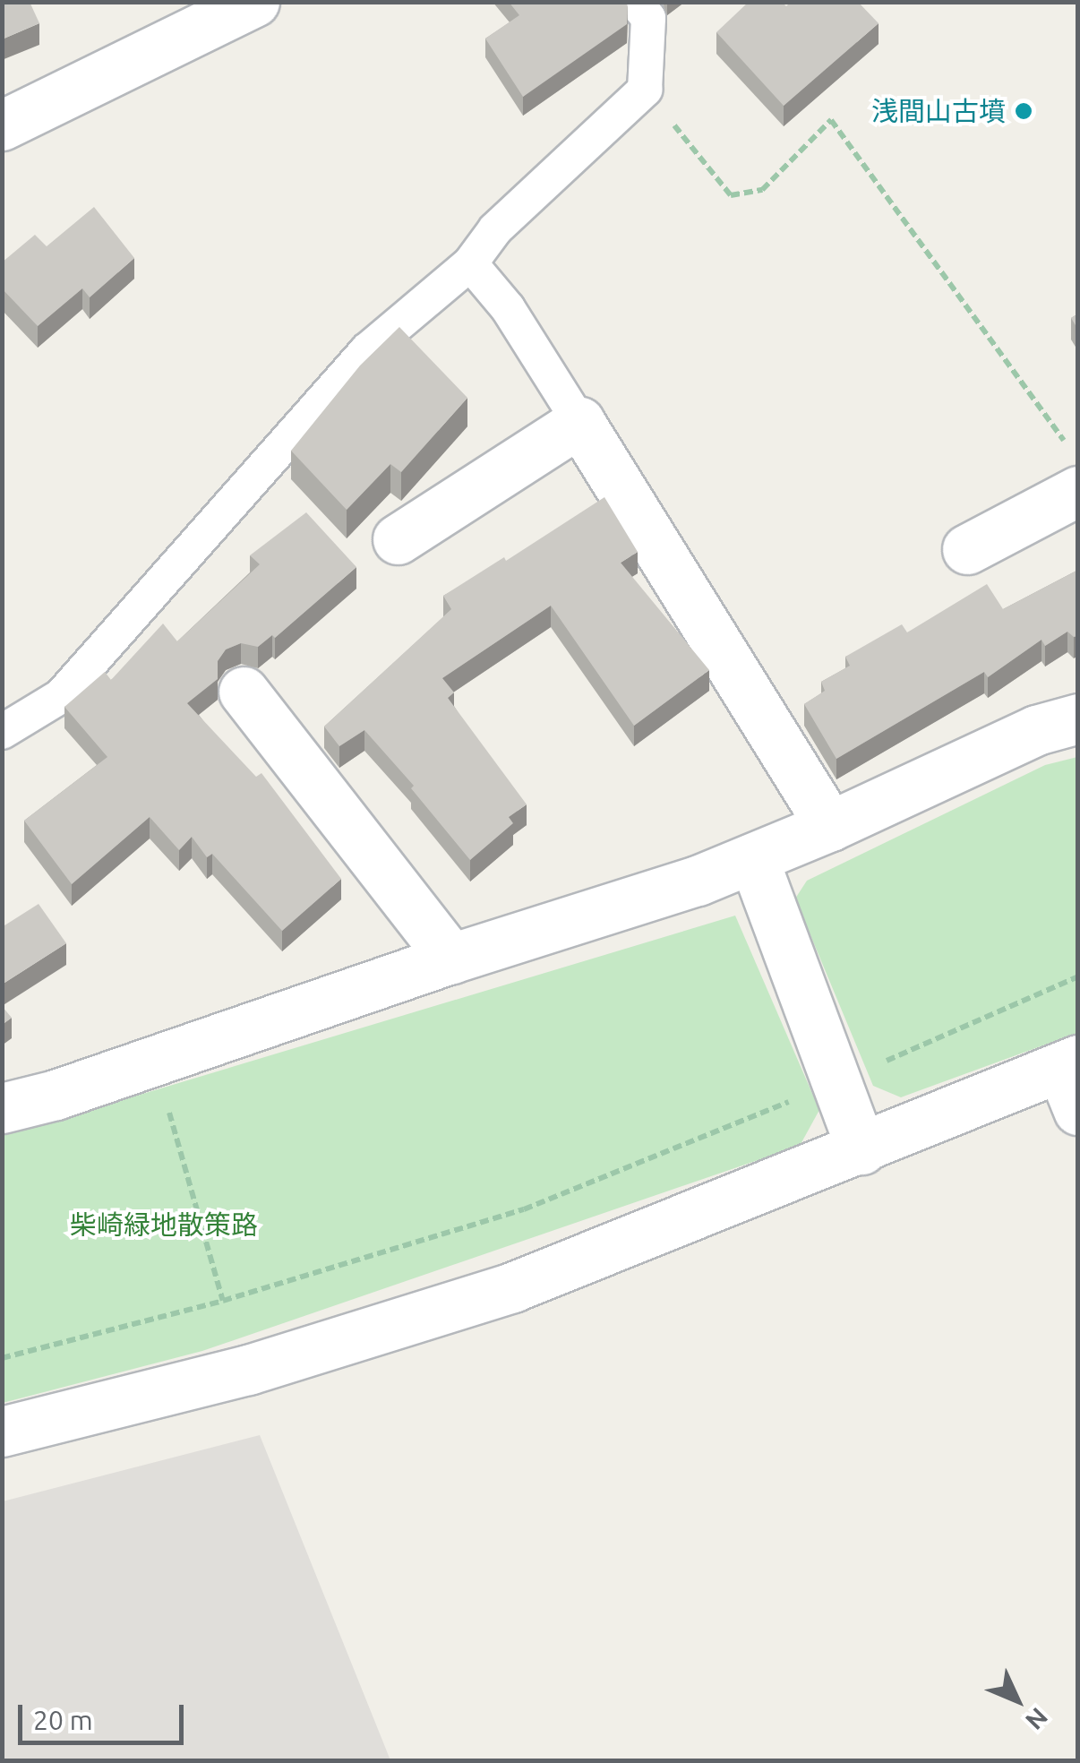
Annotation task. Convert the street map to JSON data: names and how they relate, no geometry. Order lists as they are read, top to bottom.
{
  "parks": ["柴崎緑地散策路"],
  "places": ["浅間山古墳"],
  "scale_bar": "20 m",
  "north": "bottom right"
}
